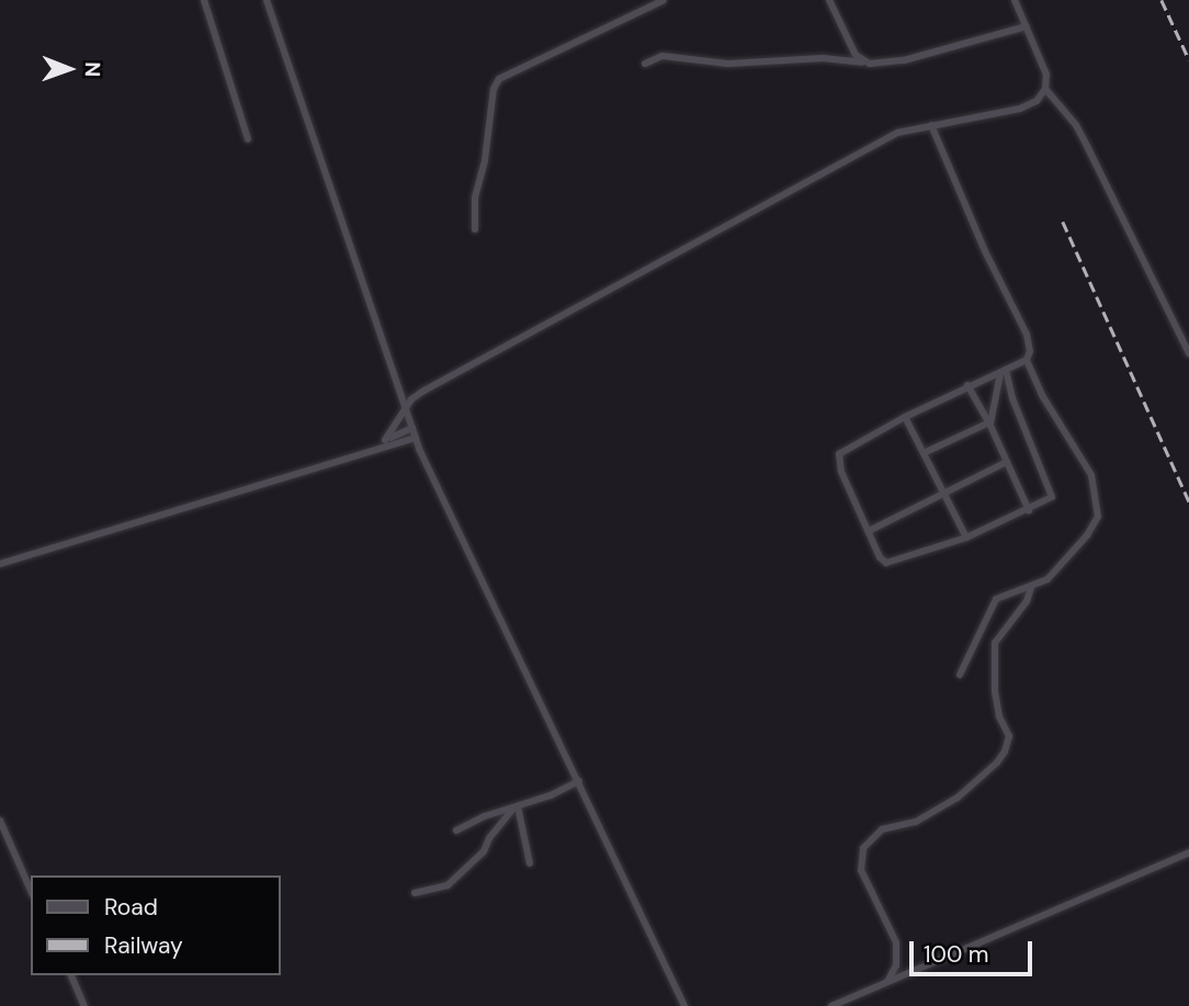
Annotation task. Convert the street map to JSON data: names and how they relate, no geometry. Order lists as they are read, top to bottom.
{
  "legend": ["Road", "Railway"],
  "scale_bar": "100 m",
  "north": "right"
}
